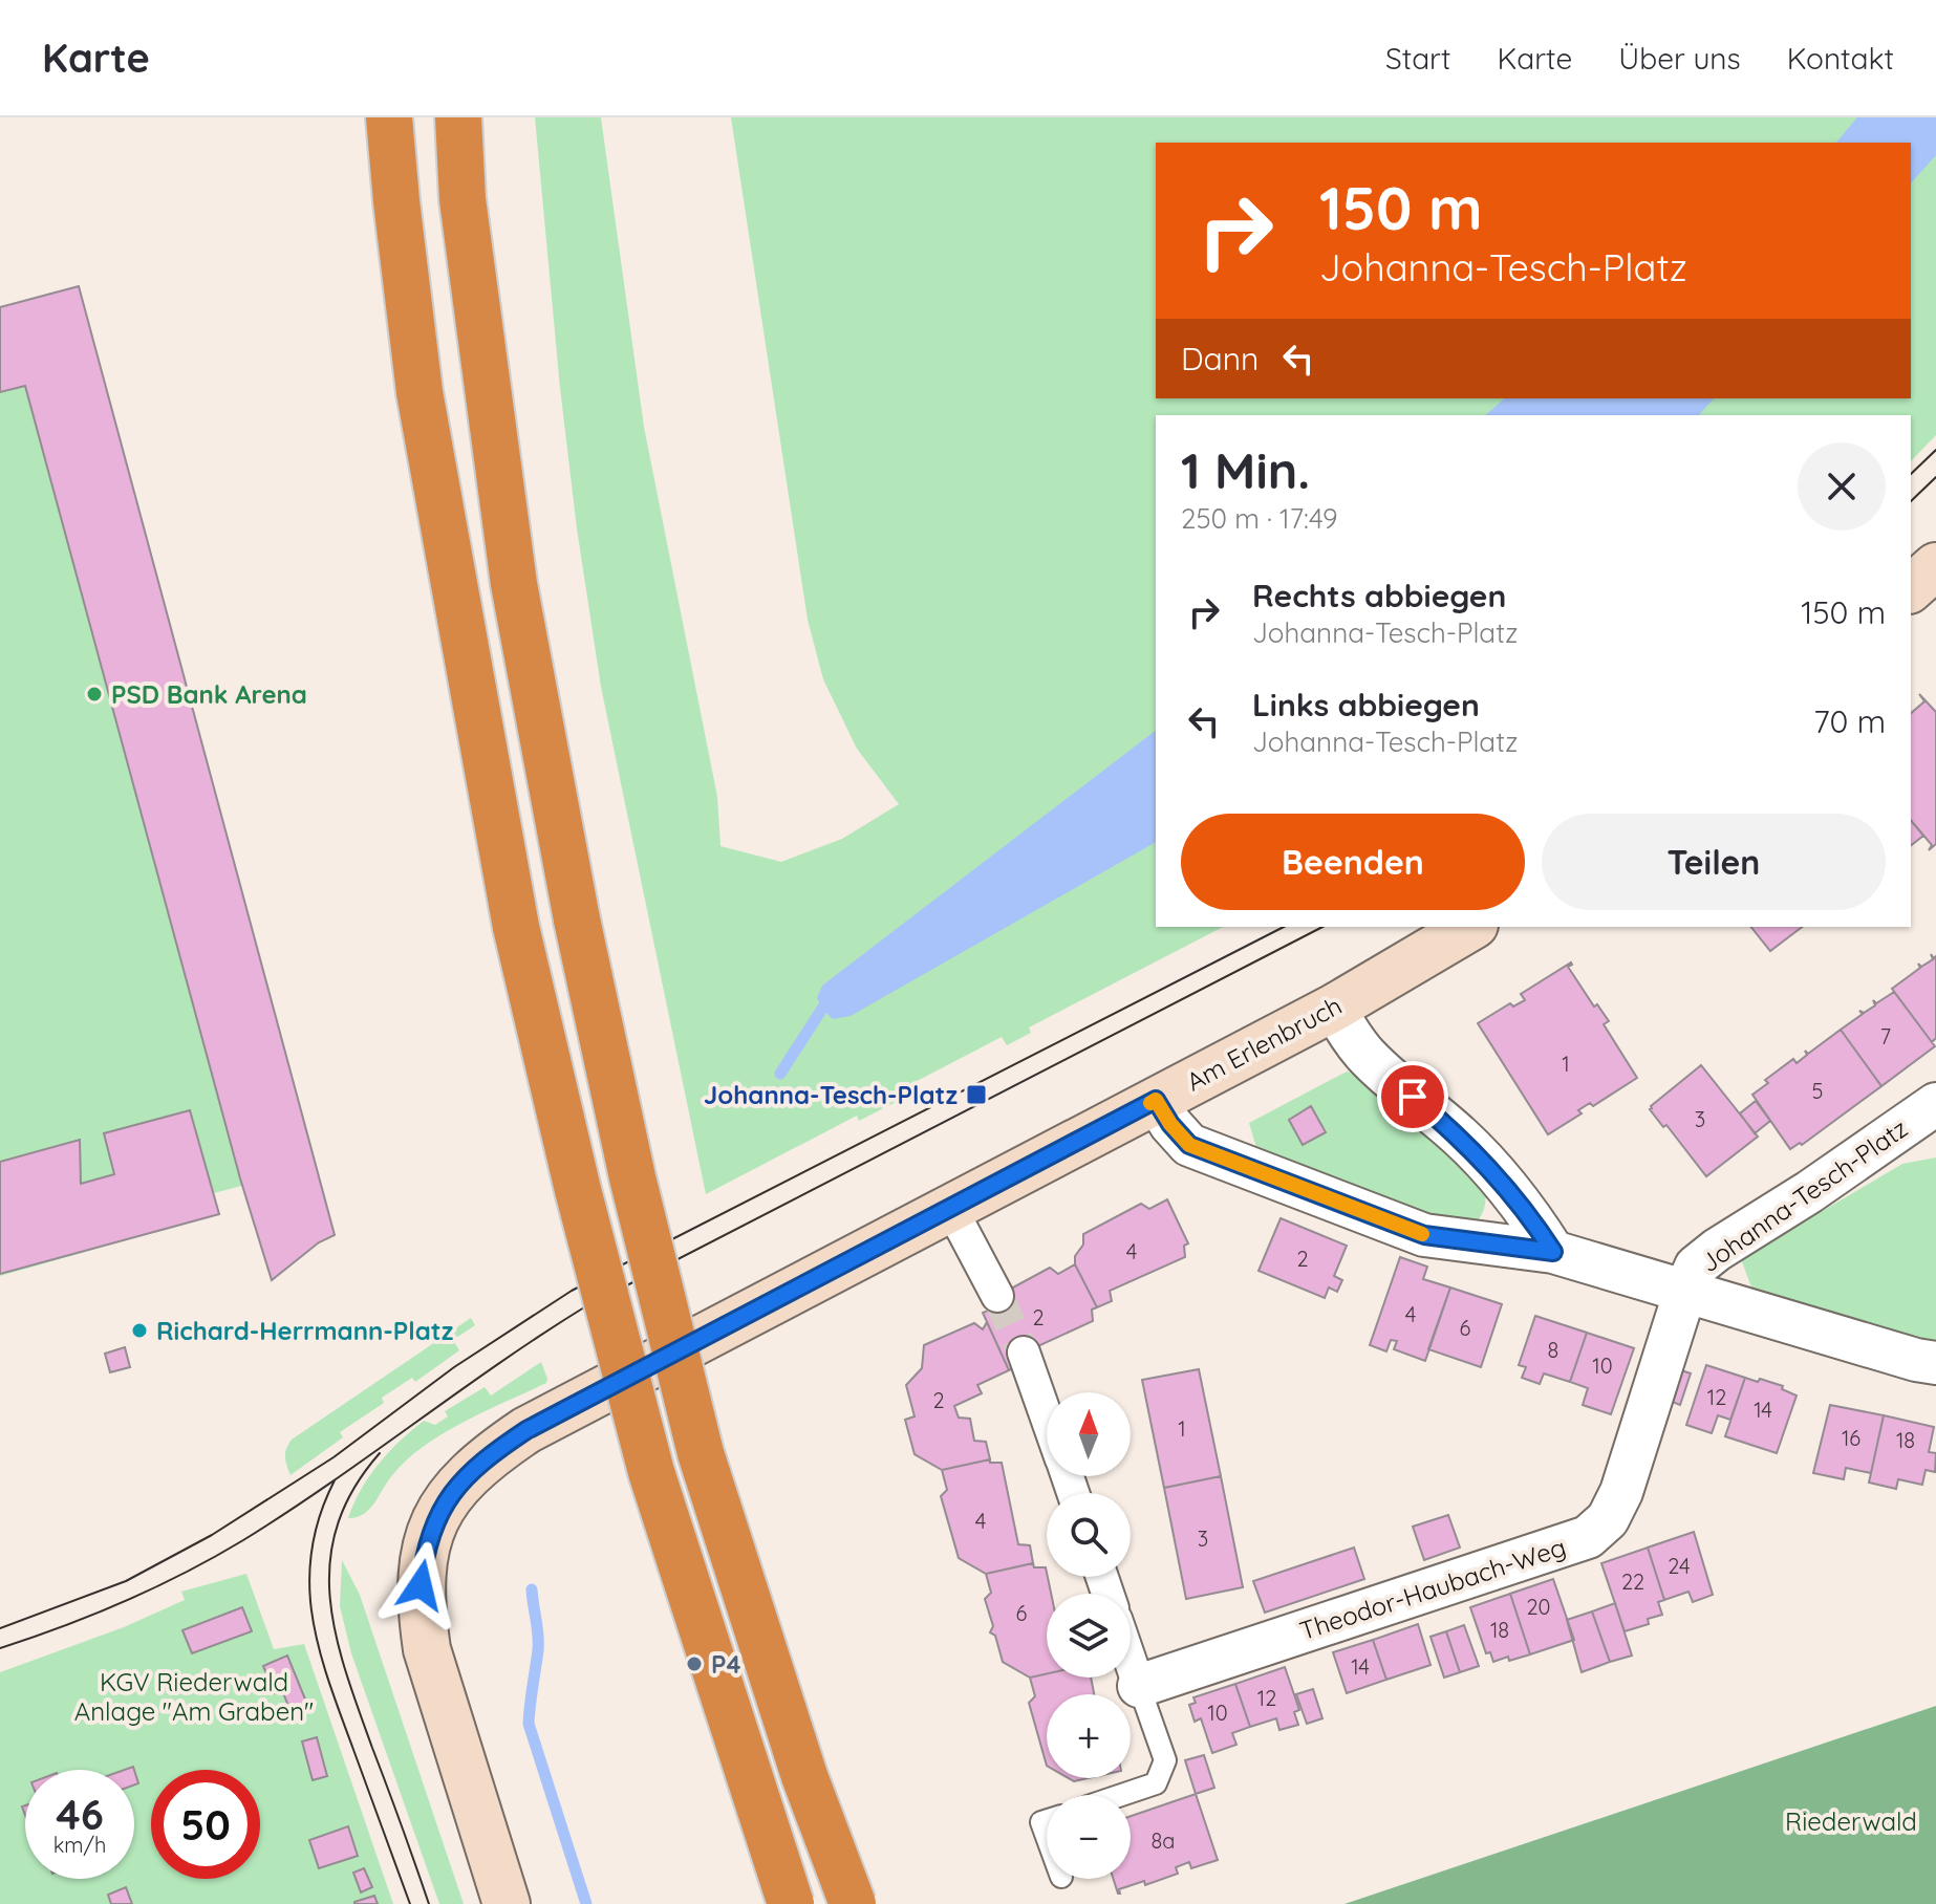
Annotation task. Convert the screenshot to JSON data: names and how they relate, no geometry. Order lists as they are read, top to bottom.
{
  "streets": {
    "main road": ["Am Erlenbruch"],
    "street": ["Johanna-Tesch-Platz", "Theodor-Haubach-Weg"]
  },
  "crossings": [
    ["Am Erlenbruch", "Johanna-Tesch-Platz"],
    ["Johanna-Tesch-Platz", "Theodor-Haubach-Weg"]
  ],
  "parks": ["KGV Riederwald Anlage \"Am Graben\"", "Riederwald"],
  "places": {
    "other": ["PSD Bank Arena", "Richard-Herrmann-Platz", "P4"],
    "transit": ["Johanna-Tesch-Platz"]
  },
  "house_numbers": [
    "7",
    "1",
    "5",
    "3",
    "4",
    "2",
    "4",
    "2",
    "6",
    "8",
    "10",
    "12",
    "2",
    "14",
    "1",
    "16",
    "18",
    "4",
    "3",
    "24",
    "22",
    "20",
    "6",
    "18",
    "14",
    "12",
    "10",
    "8a"
  ],
  "north": "top",
  "page": {
    "header": "Karte",
    "nav": [
      "Start",
      "Karte",
      "Über uns",
      "Kontakt"
    ],
    "turn": ["150 m", "Johanna-Tesch-Platz"],
    "then": "Dann",
    "heading": ["1 Min.", "250 m · 17:49"],
    "list": [
      {
        "name": "Rechts abbiegen",
        "note": "Johanna-Tesch-Platz",
        "value": "150 m"
      },
      {
        "name": "Links abbiegen",
        "note": "Johanna-Tesch-Platz",
        "value": "70 m"
      }
    ],
    "buttons": ["Beenden", "Teilen"],
    "map_buttons": ["+", "−"],
    "speed": "46 km/h",
    "limit": "50"
  }
}
